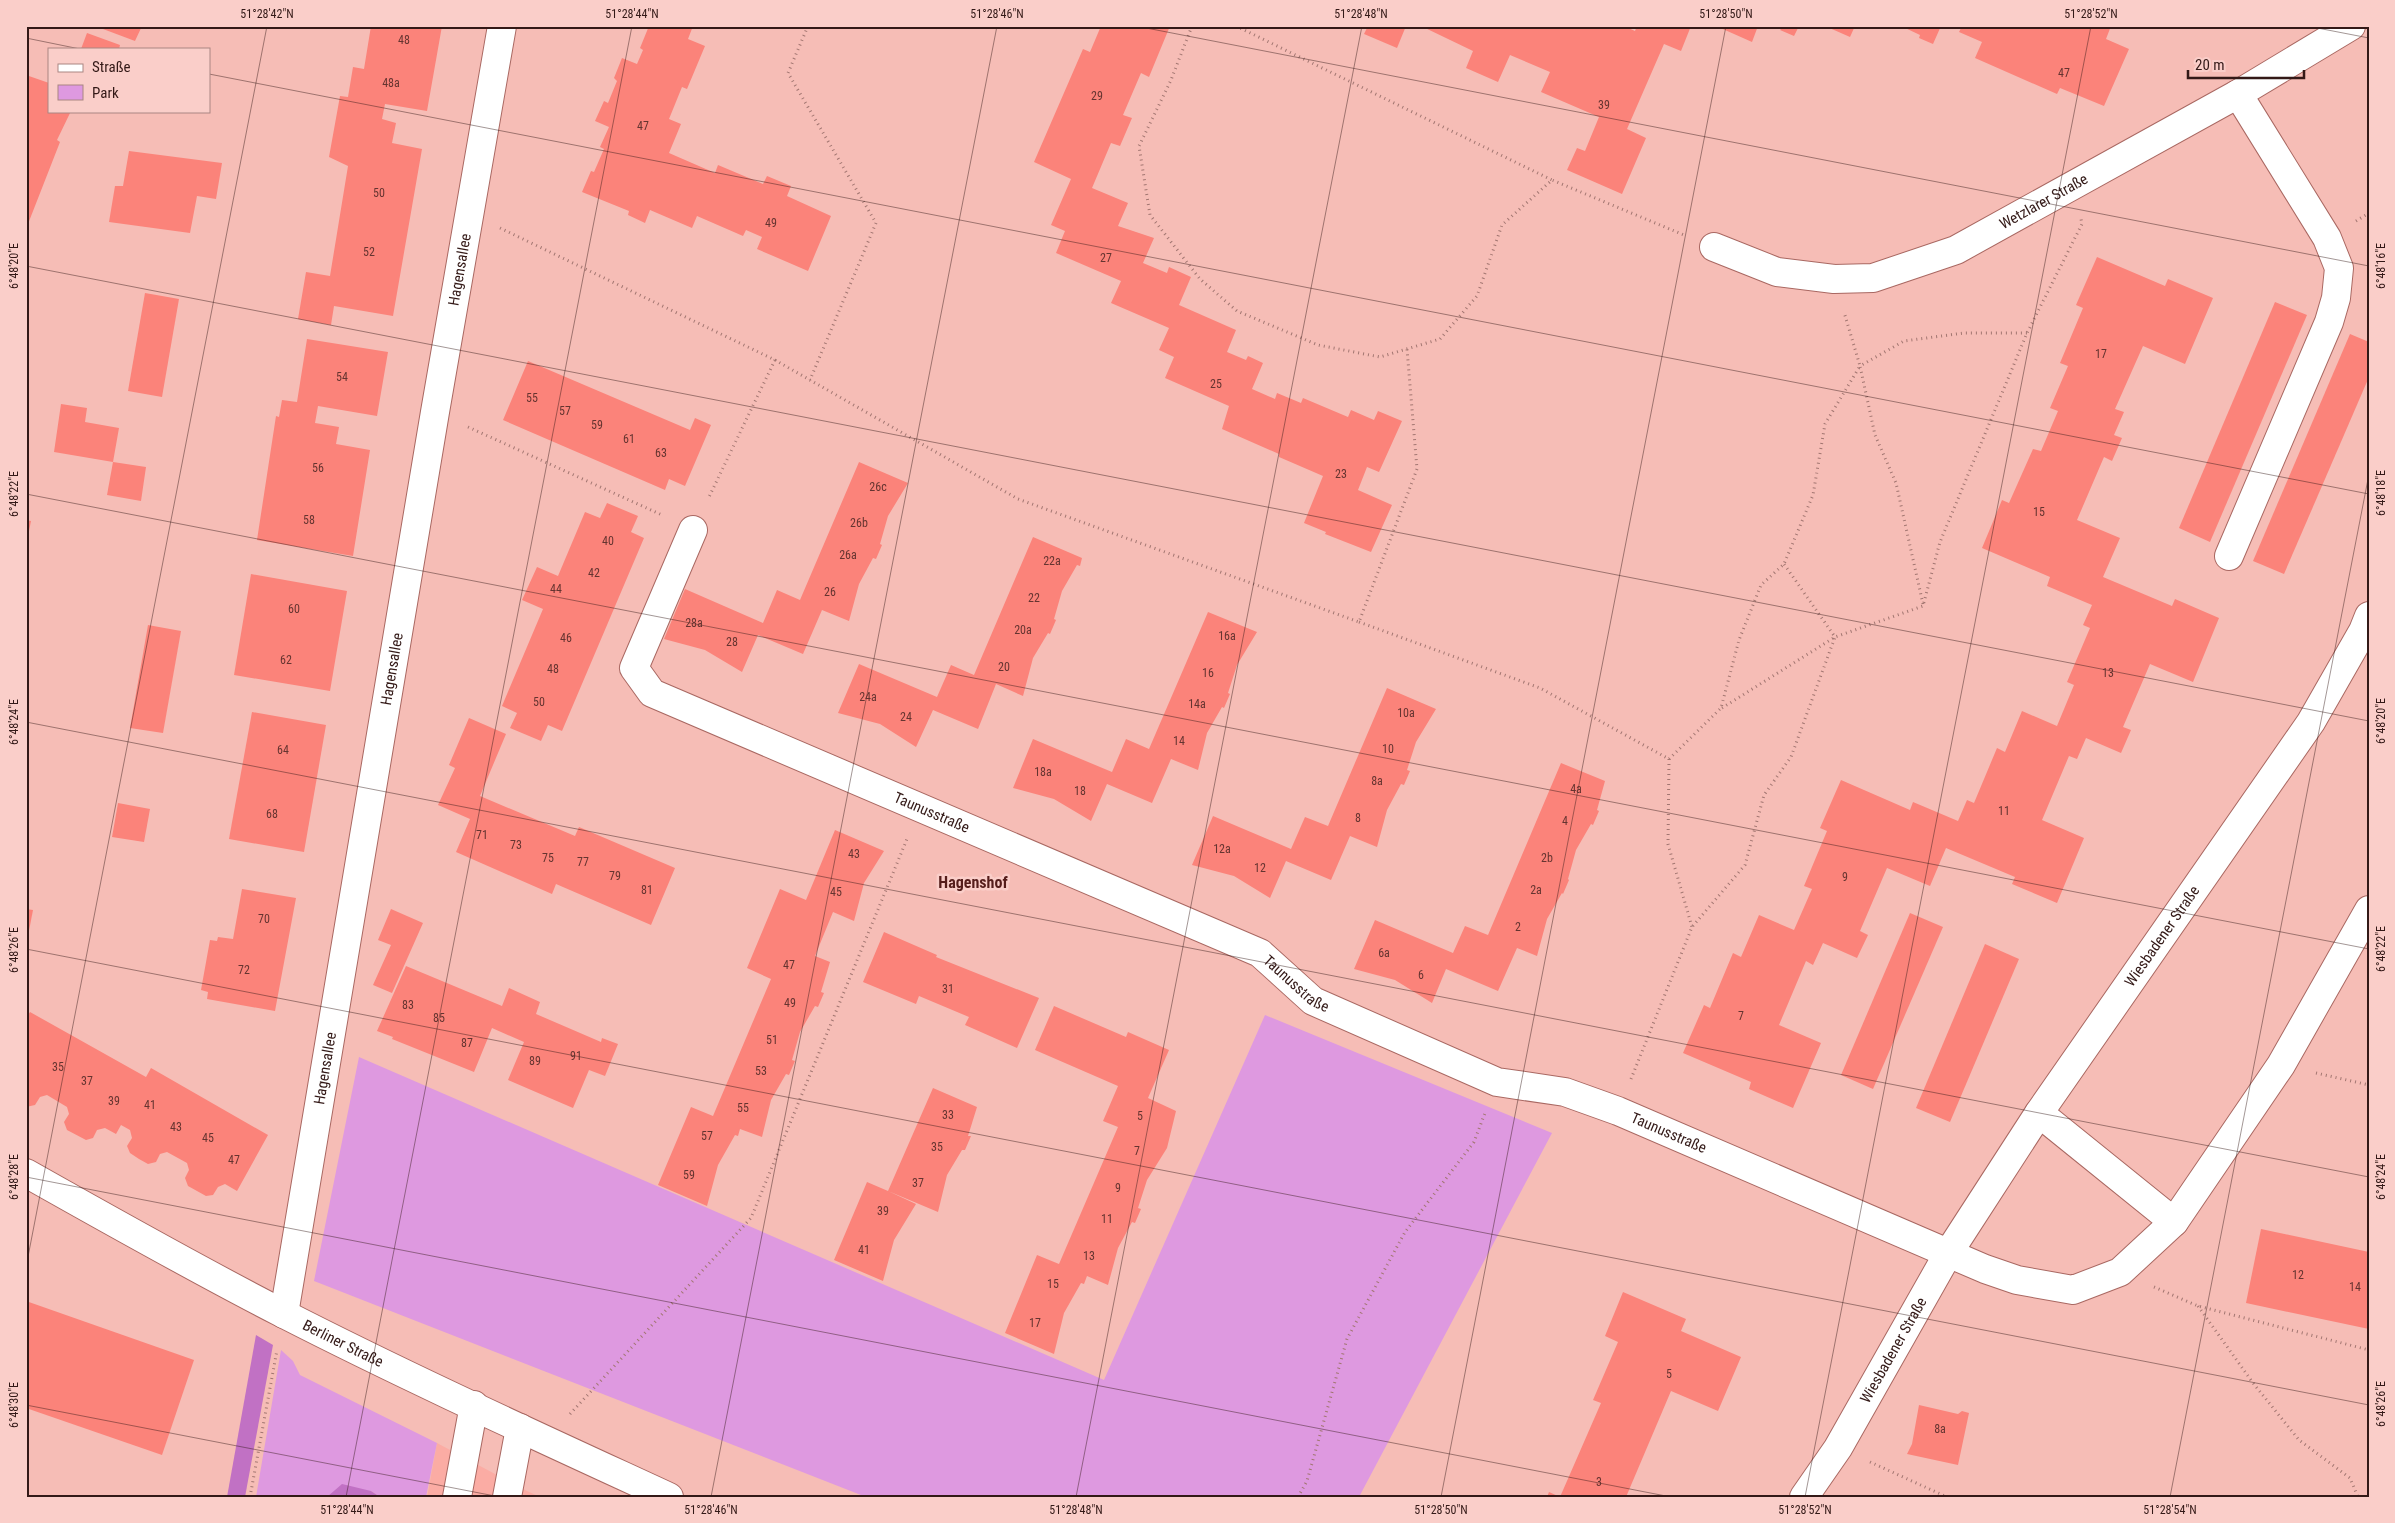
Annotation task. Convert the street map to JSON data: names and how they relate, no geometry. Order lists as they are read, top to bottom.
{
  "streets": {
    "street": [
      "Wetzlarer Straße",
      "Hagensallee",
      "Taunusstraße",
      "Wiesbadener Straße",
      "Berliner Straße"
    ]
  },
  "crossings": [
    ["Hagensallee", "Berliner Straße"],
    ["Taunusstraße", "Wiesbadener Straße"]
  ],
  "districts": ["Hagenshof"],
  "house_numbers": [
    "48",
    "47",
    "48a",
    "29",
    "39",
    "47",
    "50",
    "49",
    "52",
    "27",
    "17",
    "54",
    "25",
    "55",
    "57",
    "59",
    "61",
    "63",
    "56",
    "23",
    "26c",
    "15",
    "58",
    "26b",
    "40",
    "26a",
    "22a",
    "42",
    "44",
    "26",
    "22",
    "60",
    "28a",
    "20a",
    "16a",
    "46",
    "28",
    "62",
    "20",
    "48",
    "16",
    "13",
    "24a",
    "50",
    "14a",
    "10a",
    "24",
    "14",
    "10",
    "64",
    "18a",
    "8a",
    "4a",
    "18",
    "11",
    "68",
    "8",
    "4",
    "71",
    "73",
    "12a",
    "43",
    "75",
    "2b",
    "77",
    "12",
    "79",
    "9",
    "81",
    "2a",
    "45",
    "70",
    "2",
    "6a",
    "47",
    "72",
    "6",
    "31",
    "49",
    "83",
    "7",
    "85",
    "51",
    "87",
    "91",
    "89",
    "35",
    "53",
    "37",
    "39",
    "41",
    "55",
    "33",
    "5",
    "43",
    "57",
    "45",
    "35",
    "7",
    "47",
    "59",
    "37",
    "9",
    "39",
    "11",
    "41",
    "13",
    "12",
    "15",
    "14",
    "17",
    "5",
    "8a",
    "3"
  ],
  "legend": ["Straße", "Park"],
  "scale_bar": "20 m",
  "coordinates": [
    "51°28'42\"N",
    "51°28'44\"N",
    "51°28'46\"N",
    "51°28'48\"N",
    "51°28'50\"N",
    "51°28'52\"N",
    "6°48'16\"E",
    "6°48'20\"E",
    "6°48'18\"E",
    "6°48'22\"E",
    "6°48'24\"E",
    "6°48'26\"E",
    "6°48'28\"E",
    "6°48'30\"E",
    "51°28'54\"N"
  ]
}
